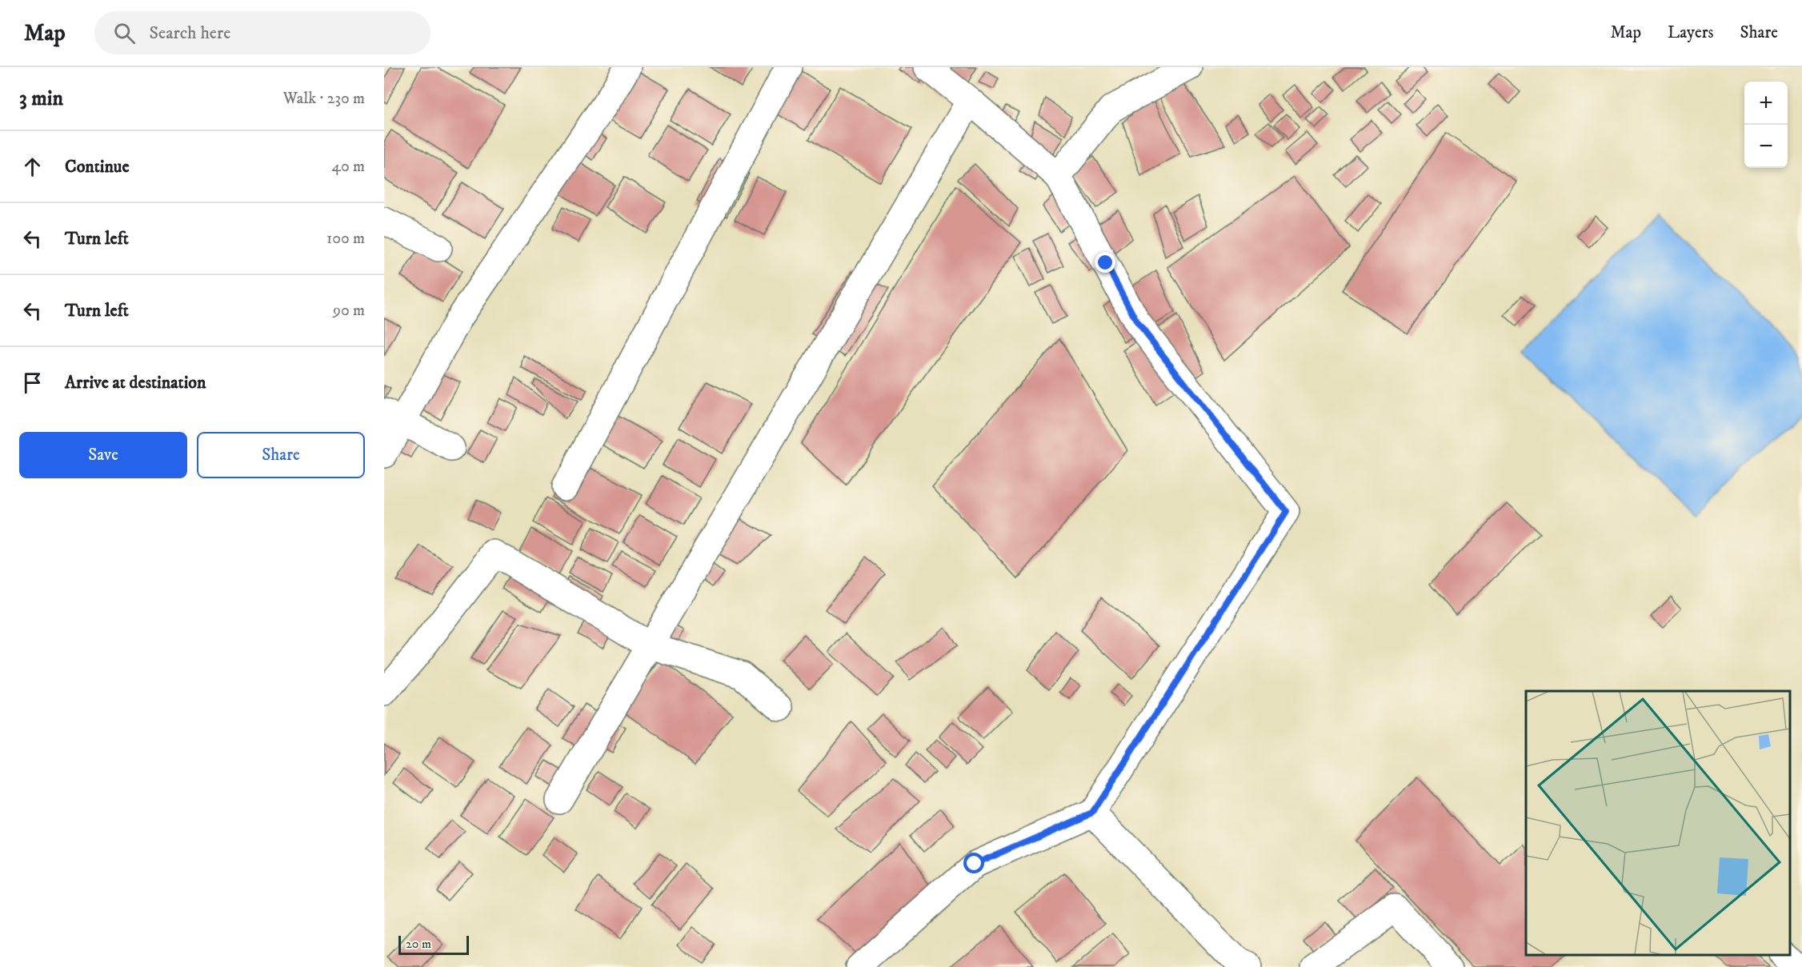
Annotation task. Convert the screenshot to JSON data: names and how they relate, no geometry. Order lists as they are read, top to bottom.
{
  "scale_bar": "20 m",
  "page": {
    "header": "Map",
    "search": "Search here",
    "nav": ["Map", "Layers", "Share"],
    "heading": ["3 min", "Walk · 230 m"],
    "map_buttons": ["+", "−"],
    "list": [
      ["Continue", "40 m"],
      ["Turn left", "100 m"],
      ["Turn left", "90 m"],
      "Arrive at destination"
    ],
    "buttons": ["Save", "Share"],
    "scale": "20 m"
  }
}
